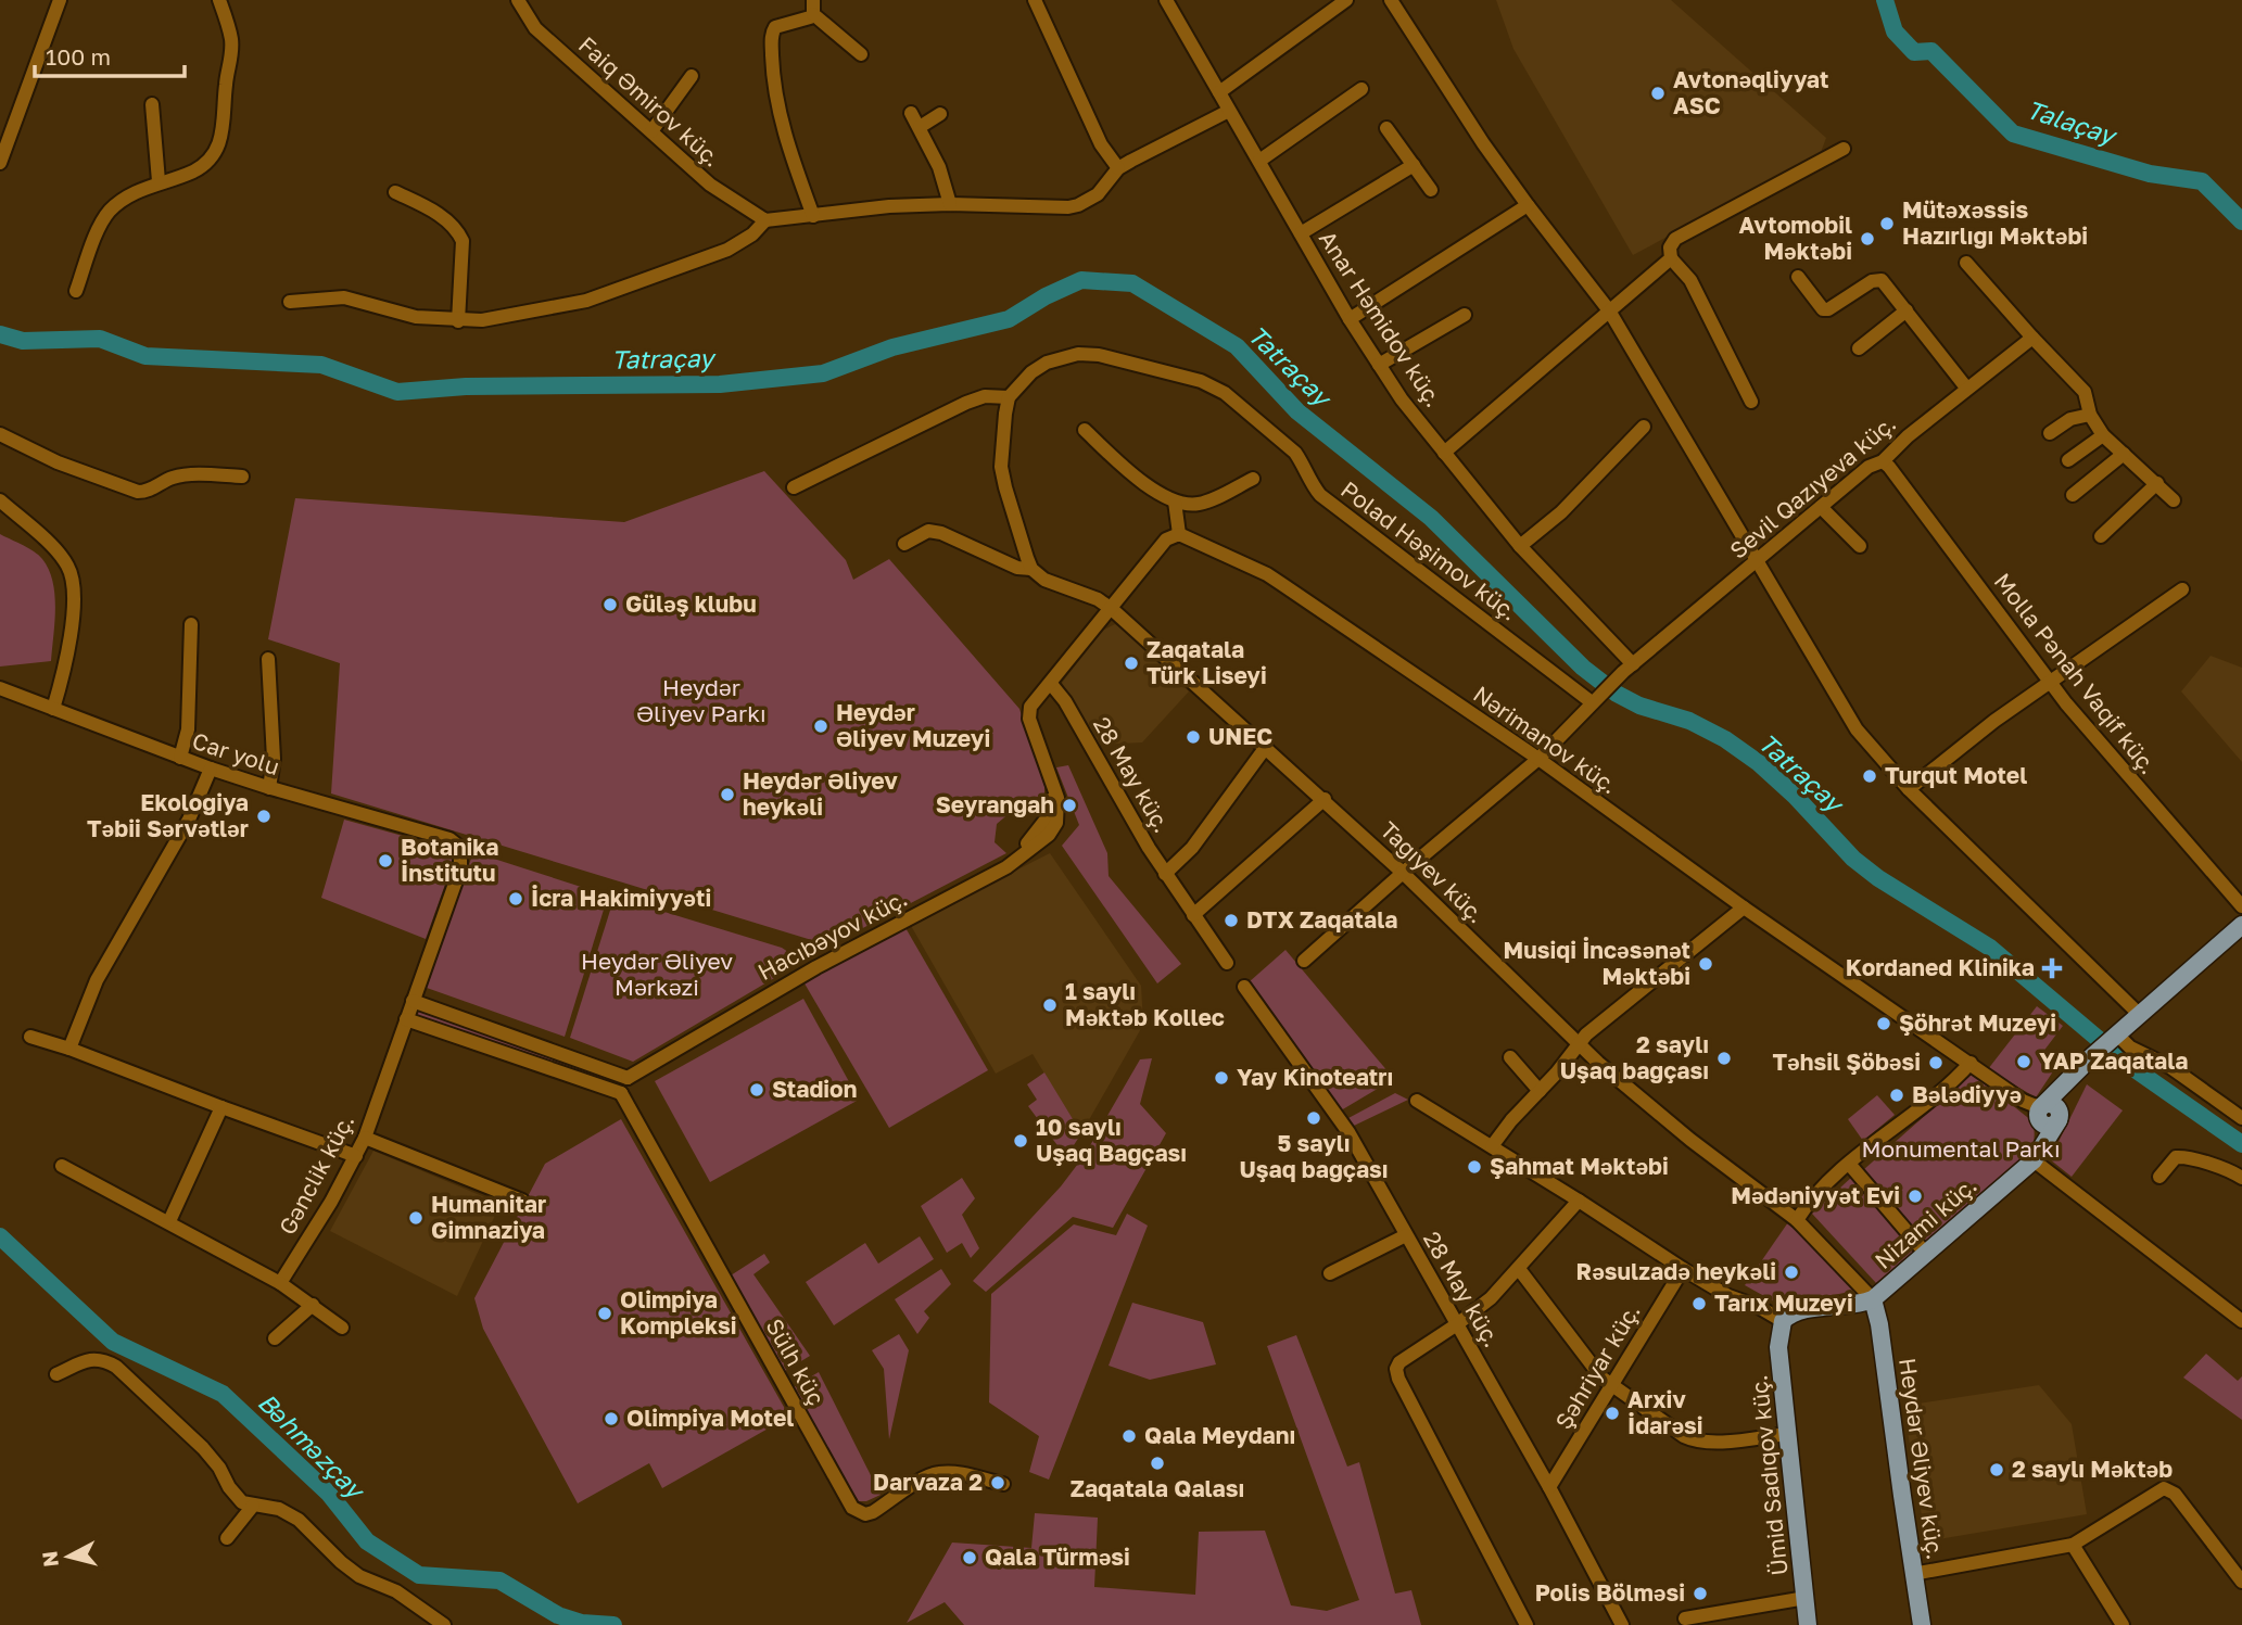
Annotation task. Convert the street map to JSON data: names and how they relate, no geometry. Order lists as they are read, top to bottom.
{
  "streets": {
    "main road": ["Nizami küç.", "Heydər Əliyev küç.", "Ümid Sadıqov küç."],
    "street": [
      "Faiq Əmirov küç.",
      "Anar Həmidov küç.",
      "Sevil Qazıyeva küç.",
      "Polad Həşimov küç.",
      "Molla Pənah Vaqif küç.",
      "Nərimanov küç.",
      "Car yolu",
      "28 May küç.",
      "Tağıyev küç.",
      "Hacıbəyov küç.",
      "Gənclik küç.",
      "Sülh küç",
      "Şəhriyar küç."
    ]
  },
  "crossings": [
    ["Anar Həmidov küç.", "Sevil Qazıyeva küç."],
    ["Sevil Qazıyeva küç.", "Polad Həşimov küç."],
    ["Sevil Qazıyeva küç.", "Molla Pənah Vaqif küç."],
    ["Car yolu", "Gənclik küç."],
    ["28 May küç.", "Hacıbəyov küç."],
    ["28 May küç.", "Şəhriyar küç."],
    ["Tağıyev küç.", "Nizami küç."],
    ["Tağıyev küç.", "Heydər Əliyev küç."],
    ["Nizami küç.", "Heydər Əliyev küç."]
  ],
  "water": ["Talaçay", "Tatraçay", "Bəhməzçay"],
  "parks": ["Heydər Əliyev Parkı", "Heydər Əliyev Mərkəzi", "Monumental Parkı"],
  "places": {
    "other": [
      "Avtonəqliyyat ASC",
      "Mütəxəssis Hazırlığı Məktəbi",
      "Avtomobil Məktəbi",
      "Güləş klubu",
      "Zaqatala Türk Liseyi",
      "Heydər Əliyev Muzeyi",
      "UNEC",
      "Turqut Motel",
      "Heydər Əliyev heykəli",
      "Seyrangah",
      "Ekologiya Təbii Sərvətlər",
      "Botanika İnstitutu",
      "İcra Hakimiyyəti",
      "DTX Zaqatala",
      "Musiqi İncəsənət Məktəbi",
      "1 saylı Məktəb Kollec",
      "Şöhrət Muzeyi",
      "2 saylı Uşaq bağçası",
      "YAP Zaqatala",
      "Təhsil Şöbəsi",
      "Yay Kinoteatrı",
      "Stadion",
      "Bələdiyyə",
      "5 saylı Uşaq bağçası",
      "10 saylı Uşaq Bağçası",
      "Şahmat Məktəbi",
      "Mədəniyyət Evi",
      "Humanitar Gimnaziya",
      "Rəsulzadə heykəli",
      "Tarıx Muzeyi",
      "Olimpiya Kompleksi",
      "Arxiv İdarəsi",
      "Olimpiya Motel",
      "Qala Meydanı",
      "Zaqatala Qalası",
      "2 saylı Məktəb",
      "Darvaza 2",
      "Qala Türməsi",
      "Polis Bölməsi"
    ],
    "health": ["Kordaned Klinika"]
  },
  "scale_bar": "100 m",
  "north": "left"
}
